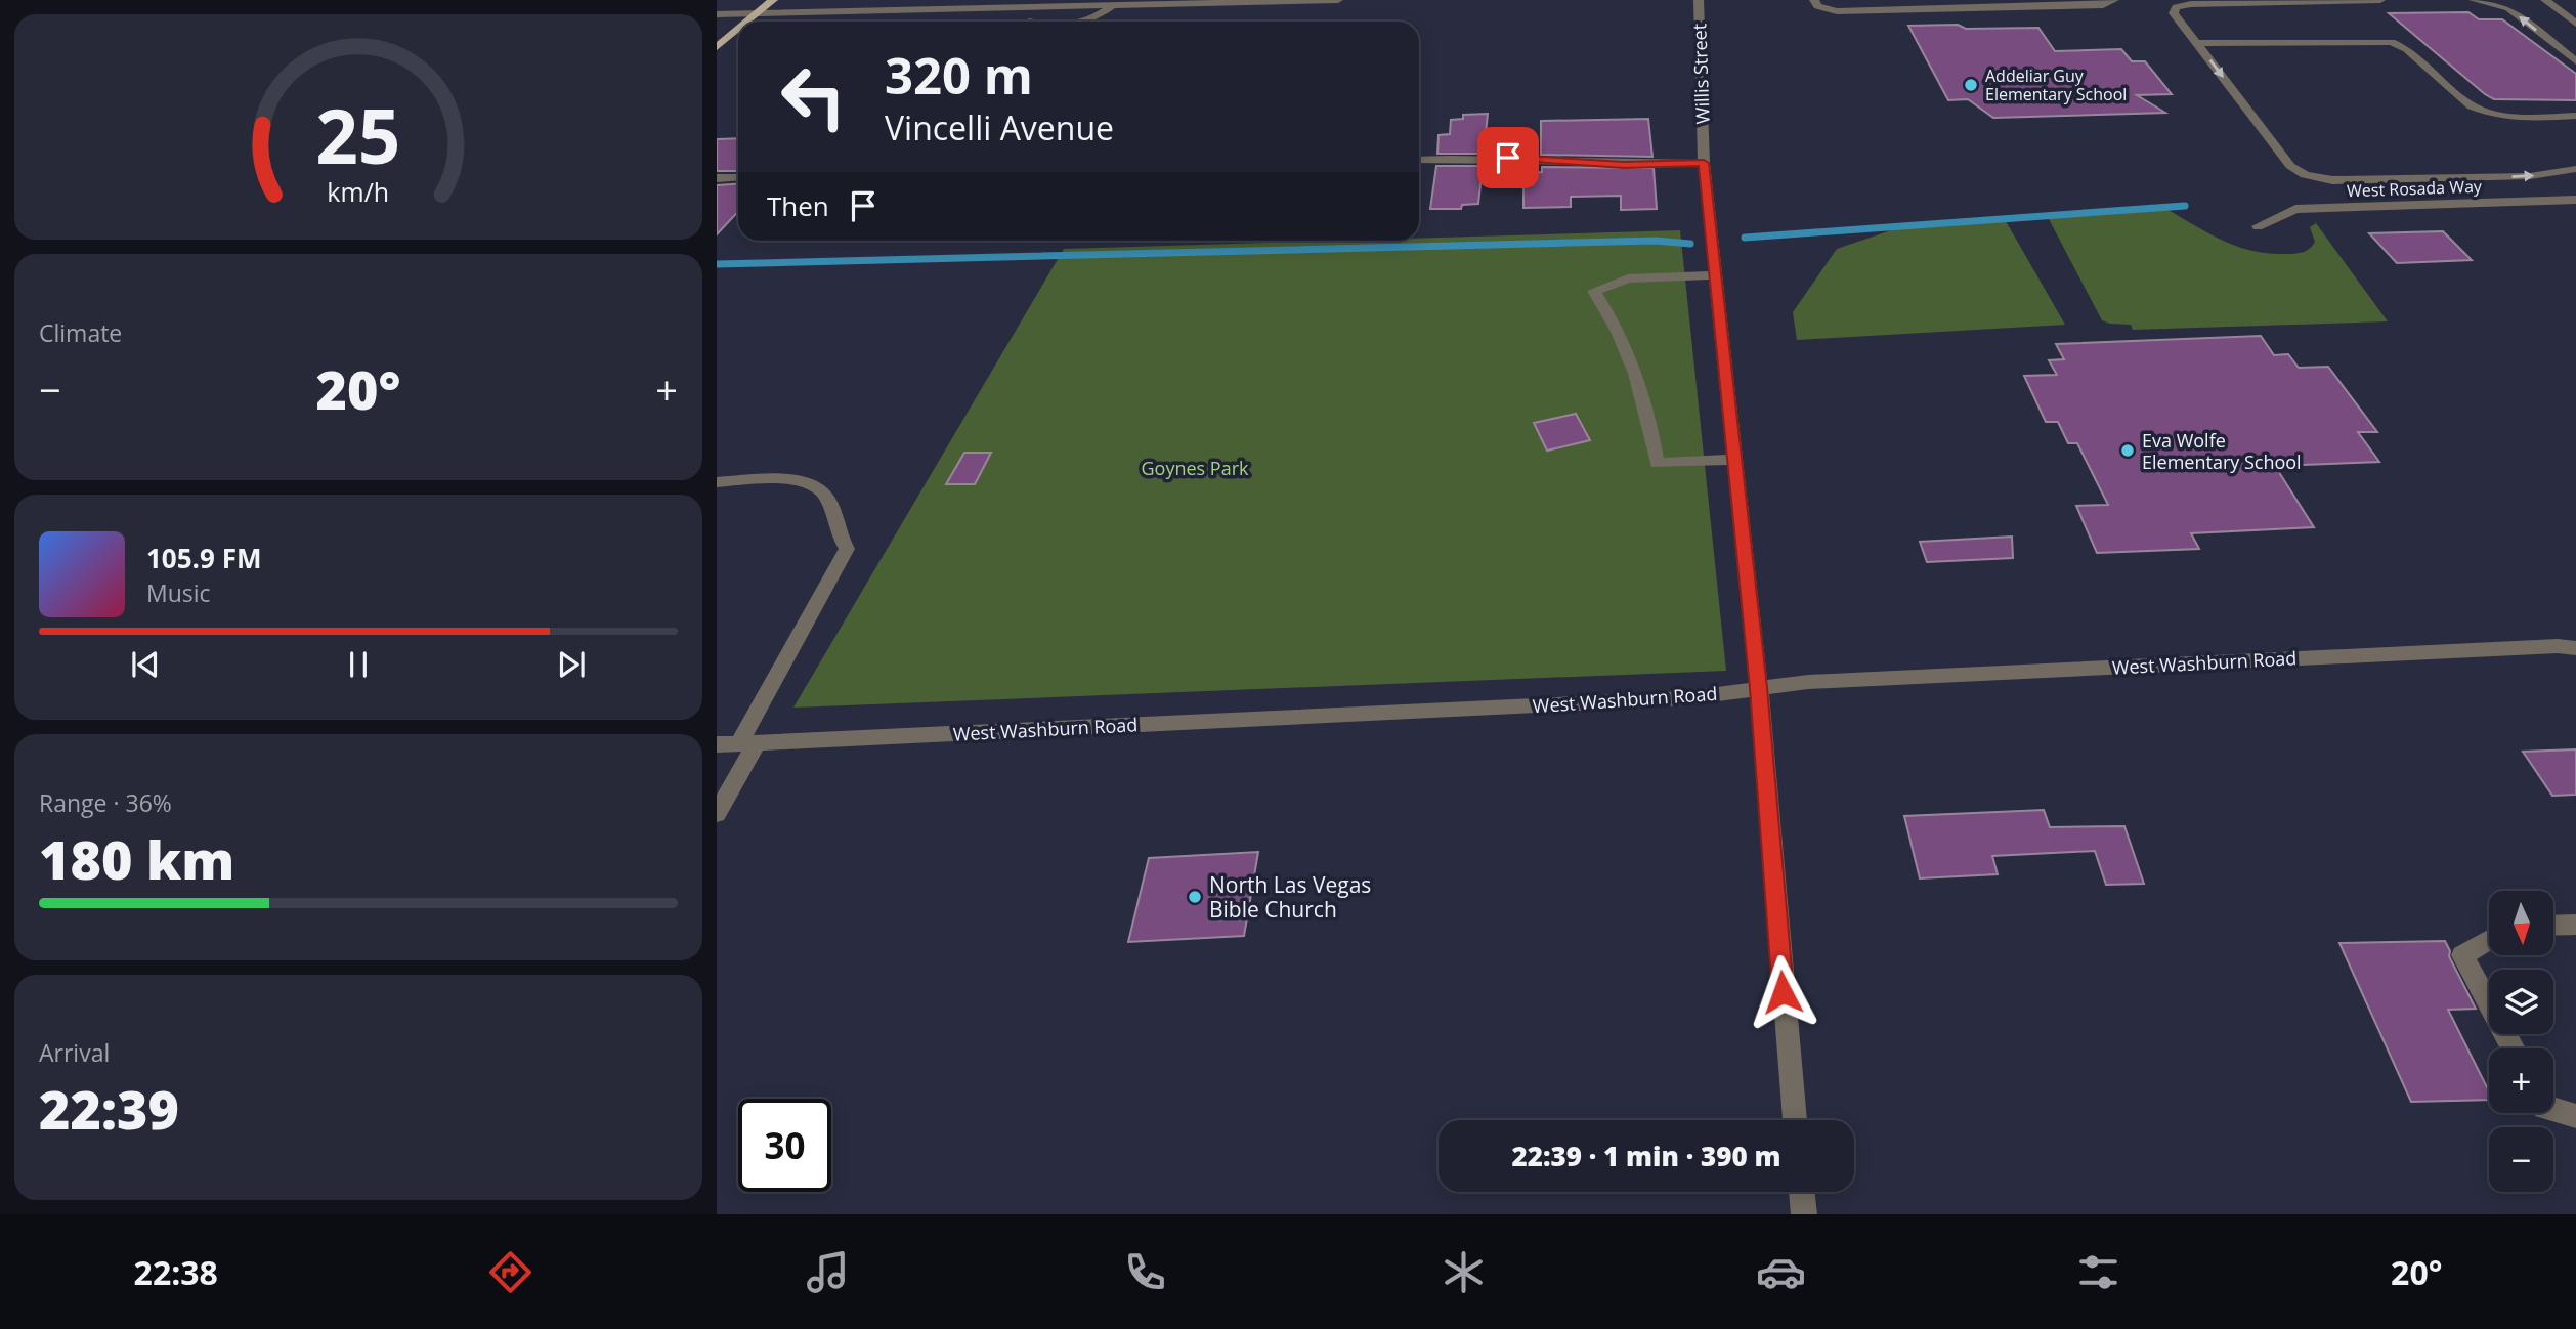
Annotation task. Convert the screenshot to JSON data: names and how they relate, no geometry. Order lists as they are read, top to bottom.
{
  "streets": {
    "street": ["Willis Street", "West Rosada Way", "West Washburn Road"]
  },
  "crossings": [
    ["Willis Street", "West Washburn Road"]
  ],
  "parks": ["Goynes Park"],
  "places": ["Addeliar Guy Elementary School", "Eva Wolfe Elementary School", "North Las Vegas Bible Church"],
  "north": "bottom",
  "page": {
    "turn": ["320 m", "Vincelli Avenue"],
    "then": "Then",
    "tile": [
      "Climate",
      ["Range · 36%", "180 km"],
      ["Arrival", "22:39"]
    ],
    "heat": ["−", "20°", "+"],
    "song": ["105.9 FM", "Music"],
    "map_buttons": ["+", "−"],
    "limit": "30",
    "trip": "22:39 · 1 min · 390 m",
    "tabs": ["22:38", "20°"],
    "gauge": ["25", "km/h"]
  }
}
